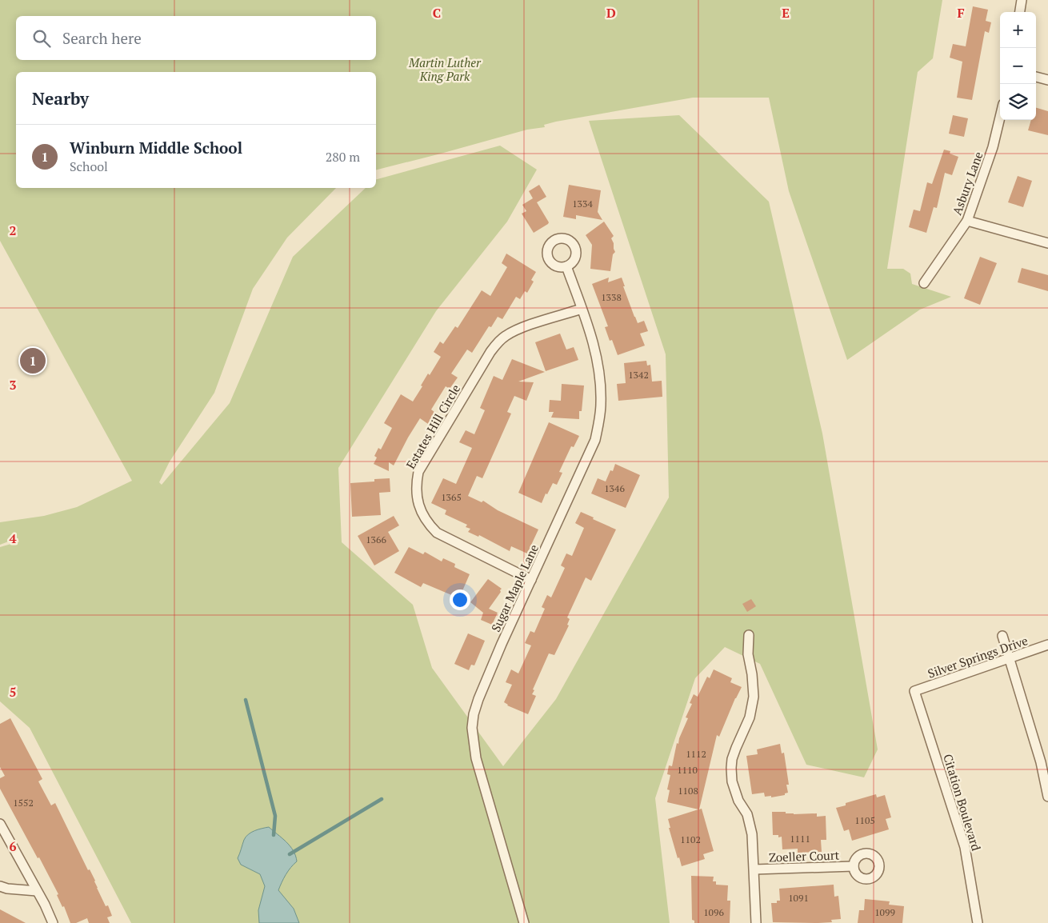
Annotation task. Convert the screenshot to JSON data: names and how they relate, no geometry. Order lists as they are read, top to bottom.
{
  "streets": {
    "street": [
      "Asbury Lane",
      "Estates Hill Circle",
      "Sugar Maple Lane",
      "Silver Springs Drive",
      "Citation Boulevard",
      "Zoeller Court"
    ]
  },
  "crossings": [
    ["Estates Hill Circle", "Sugar Maple Lane"],
    ["Silver Springs Drive", "Citation Boulevard"]
  ],
  "parks": ["Martin Luther King Park"],
  "house_numbers": [
    "1334",
    "1338",
    "1342",
    "1346",
    "1365",
    "1366",
    "1112",
    "1110",
    "1108",
    "1552",
    "1105",
    "1111",
    "1102",
    "1091",
    "1096",
    "1099"
  ],
  "page": {
    "map_buttons": ["+", "−"],
    "search": "Search here",
    "heading": "Nearby",
    "list": [
      {
        "mark": "1",
        "name": "Winburn Middle School",
        "note": "School",
        "value": "280 m"
      }
    ],
    "pins": "1"
  },
  "grid": {
    "columns": [
      "C",
      "D",
      "E",
      "F"
    ],
    "rows": [
      "2",
      "3",
      "4",
      "5",
      "6"
    ]
  }
}
